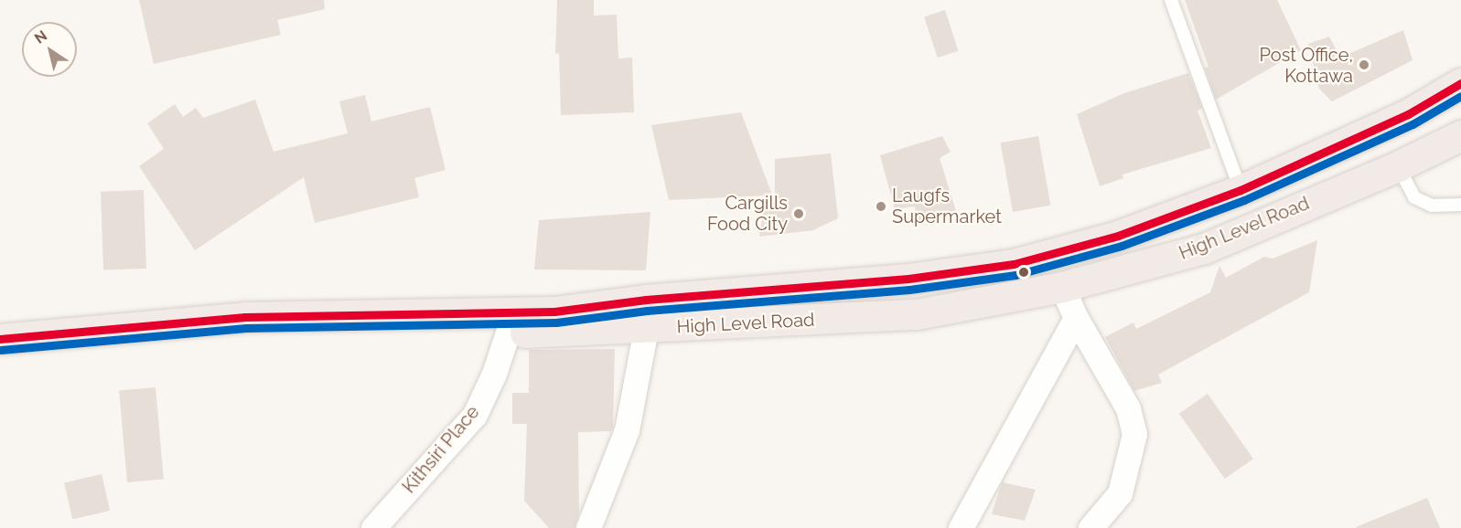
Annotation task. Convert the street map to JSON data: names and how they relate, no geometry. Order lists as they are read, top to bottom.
{
  "streets": {
    "highway": ["High Level Road"],
    "street": ["Kithsiri Place"]
  },
  "crossings": [
    ["High Level Road", "Kithsiri Place"]
  ],
  "places": ["Post Office, Kottawa", "Laugfs Supermarket", "Cargills Food City"],
  "north": "top left"
}
